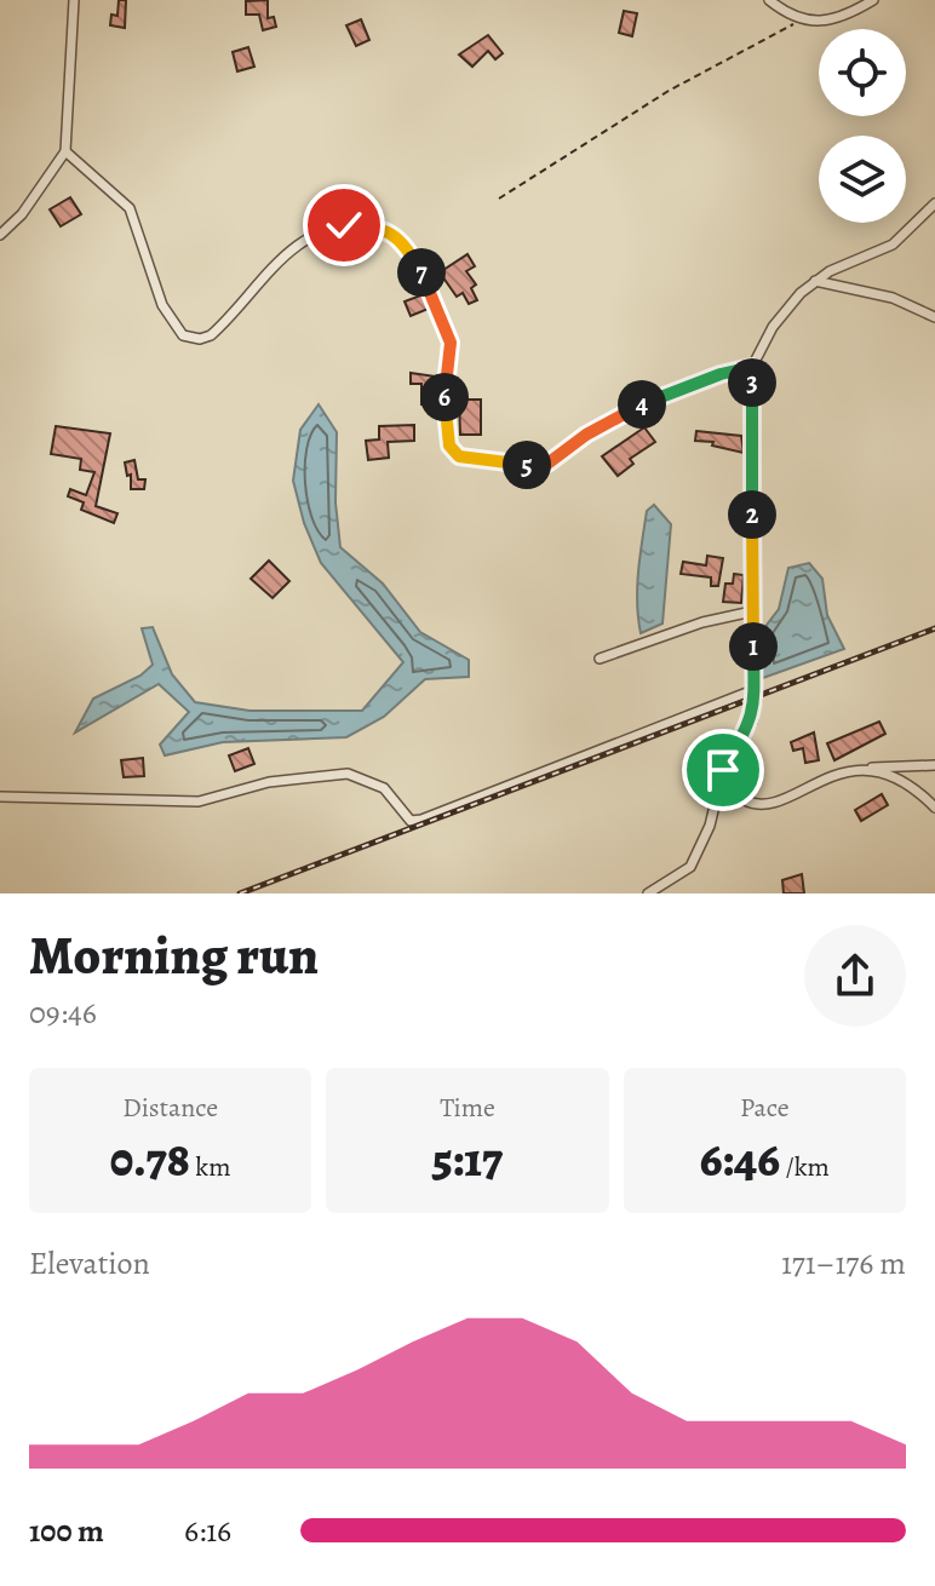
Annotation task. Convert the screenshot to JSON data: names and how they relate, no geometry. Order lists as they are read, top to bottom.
{
  "page": {
    "pins": [
      "7",
      "3",
      "6",
      "4",
      "5",
      "2",
      "1"
    ],
    "heading": ["Morning run", "09:46"],
    "stats": [
      ["Distance", "0.78 km"],
      ["Time", "5:17"],
      ["Pace", "6:46 /km"]
    ],
    "chart": ["Elevation", "171–176 m"],
    "list": [
      {
        "name": "100 m",
        "note": "6:16"
      }
    ]
  }
}
